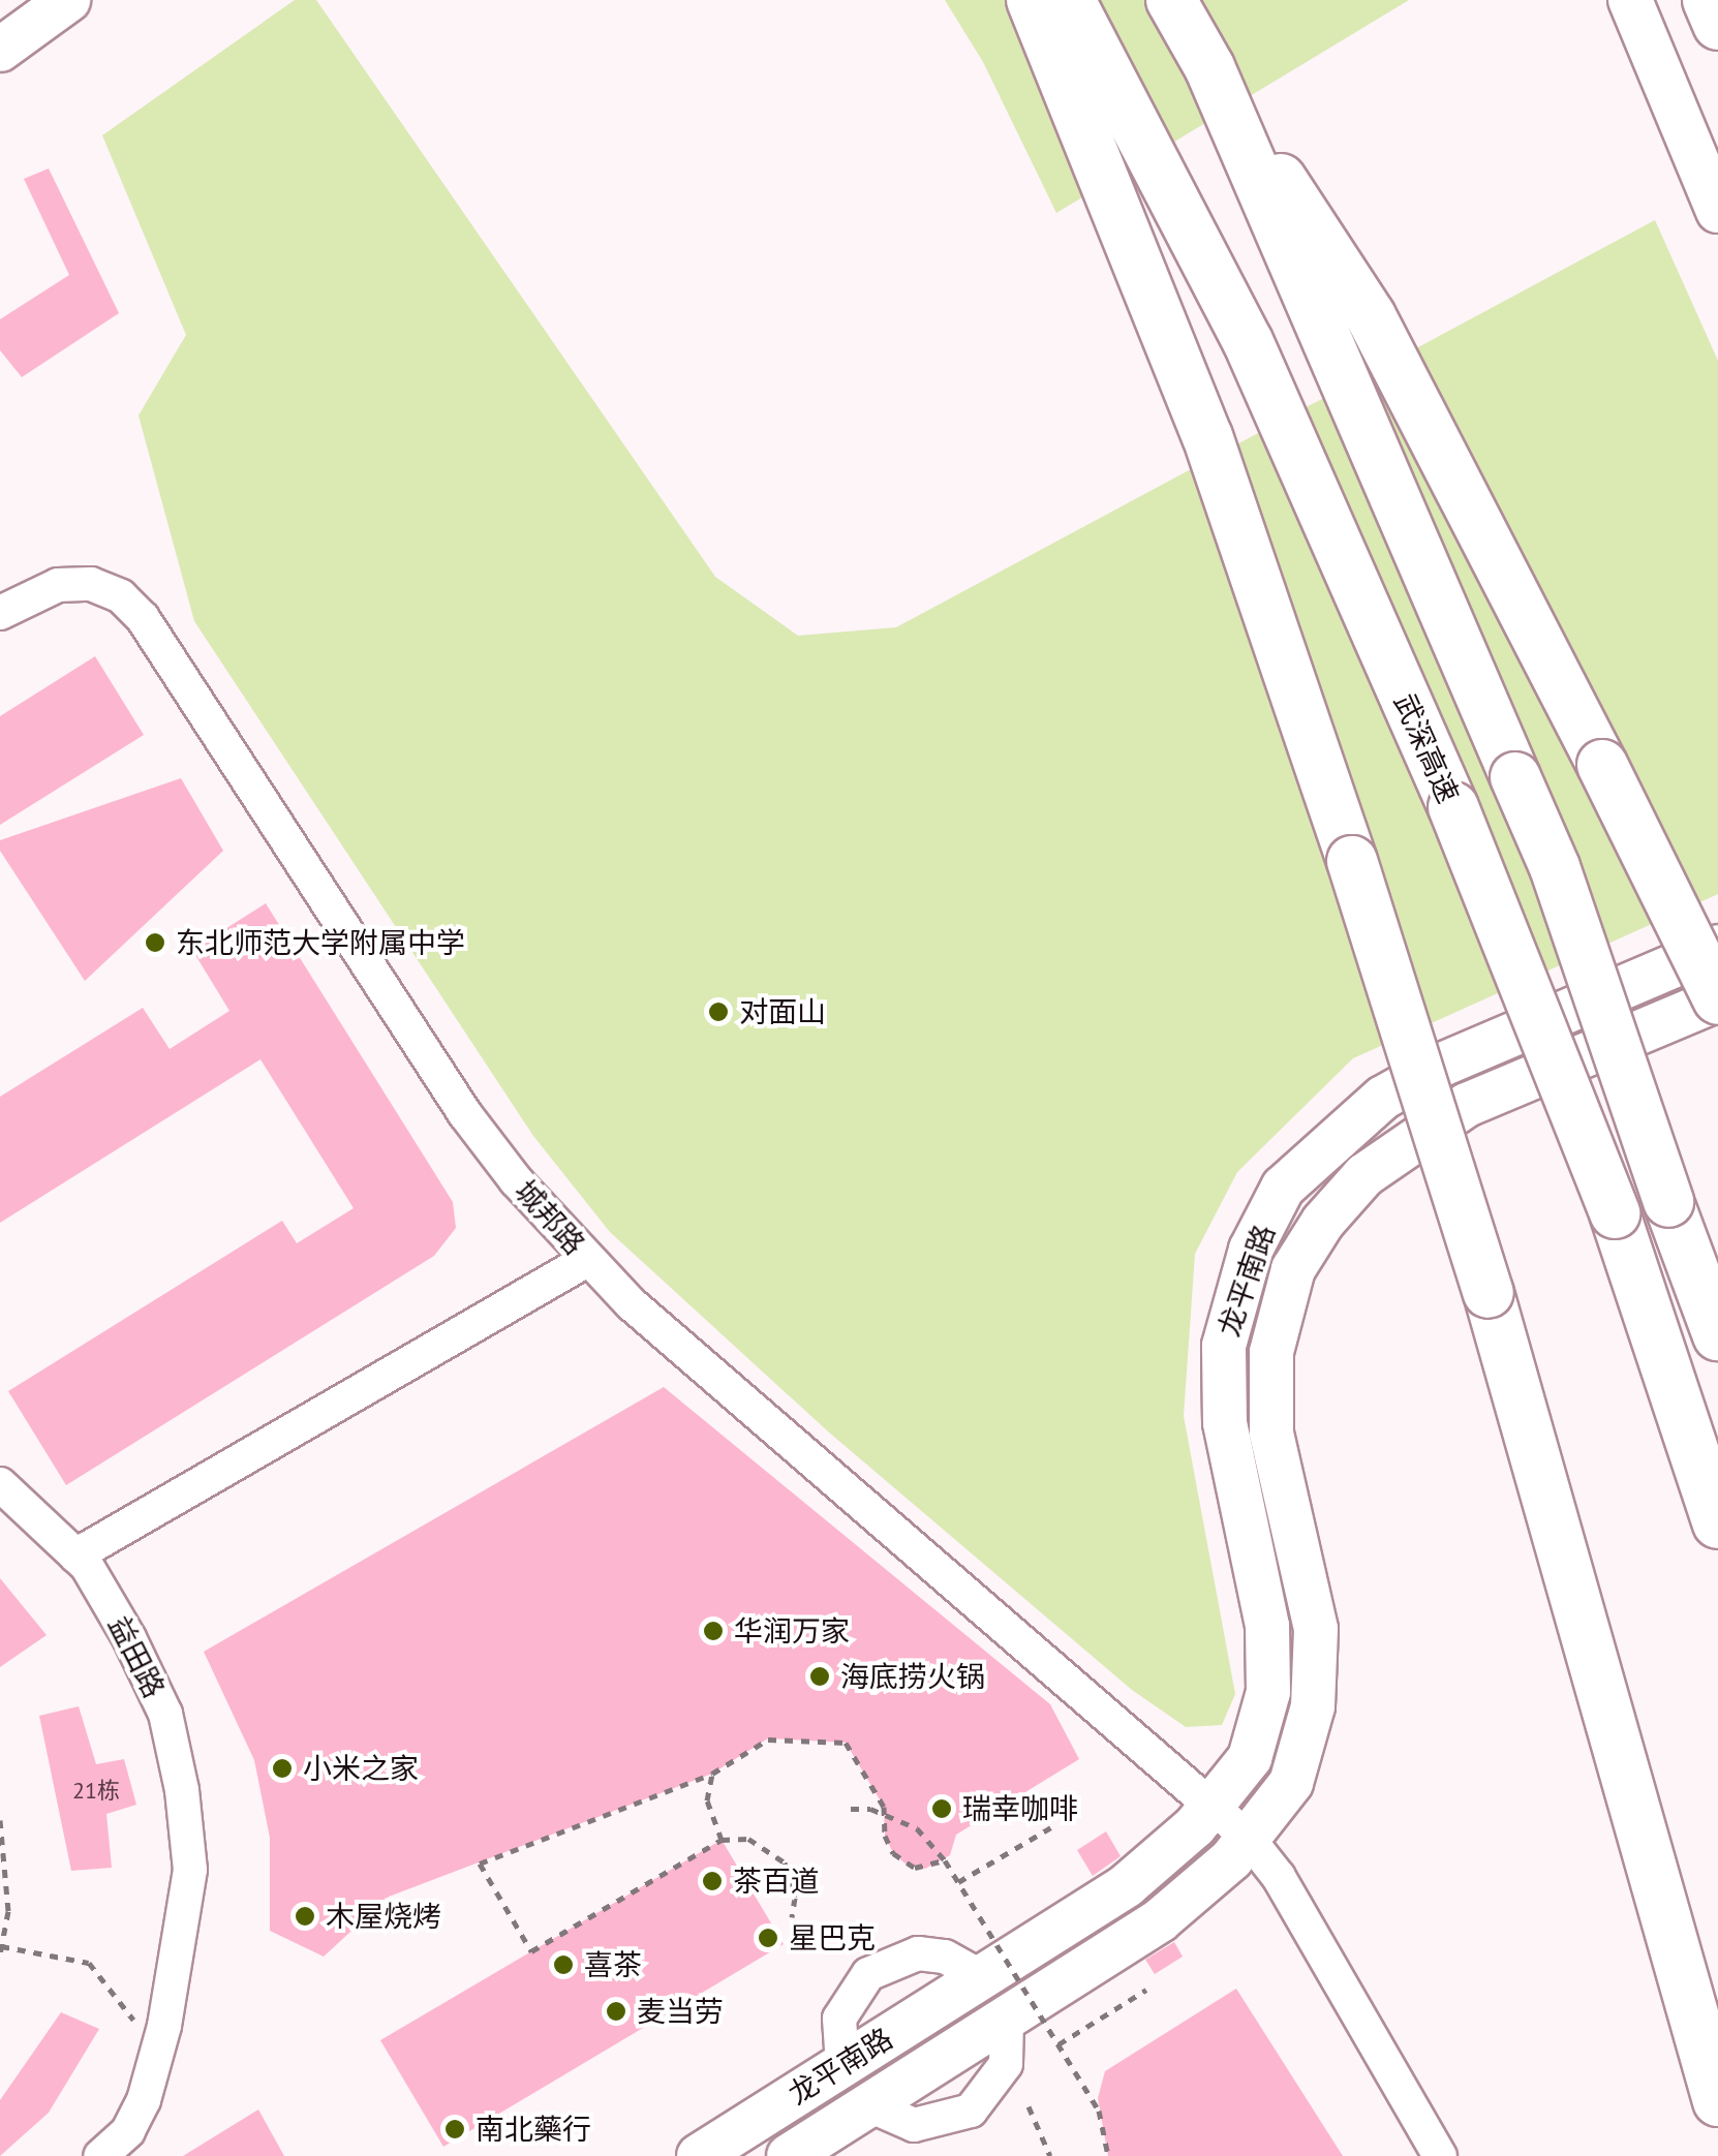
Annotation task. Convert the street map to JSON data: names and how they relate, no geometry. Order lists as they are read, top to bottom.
{
  "streets": {
    "highway": ["武深高速"],
    "main road": ["龙平南路"],
    "street": ["城邦路", "益田路"]
  },
  "crossings": [
    ["城邦路", "龙平南路"]
  ],
  "places": [
    "东北师范大学附属中学",
    "对面山",
    "华润万家",
    "海底捞火锅",
    "小米之家",
    "瑞幸咖啡",
    "茶百道",
    "木屋烧烤",
    "星巴克",
    "喜茶",
    "麦当劳",
    "南北藥行"
  ],
  "house_numbers": ["21栋"]
}
